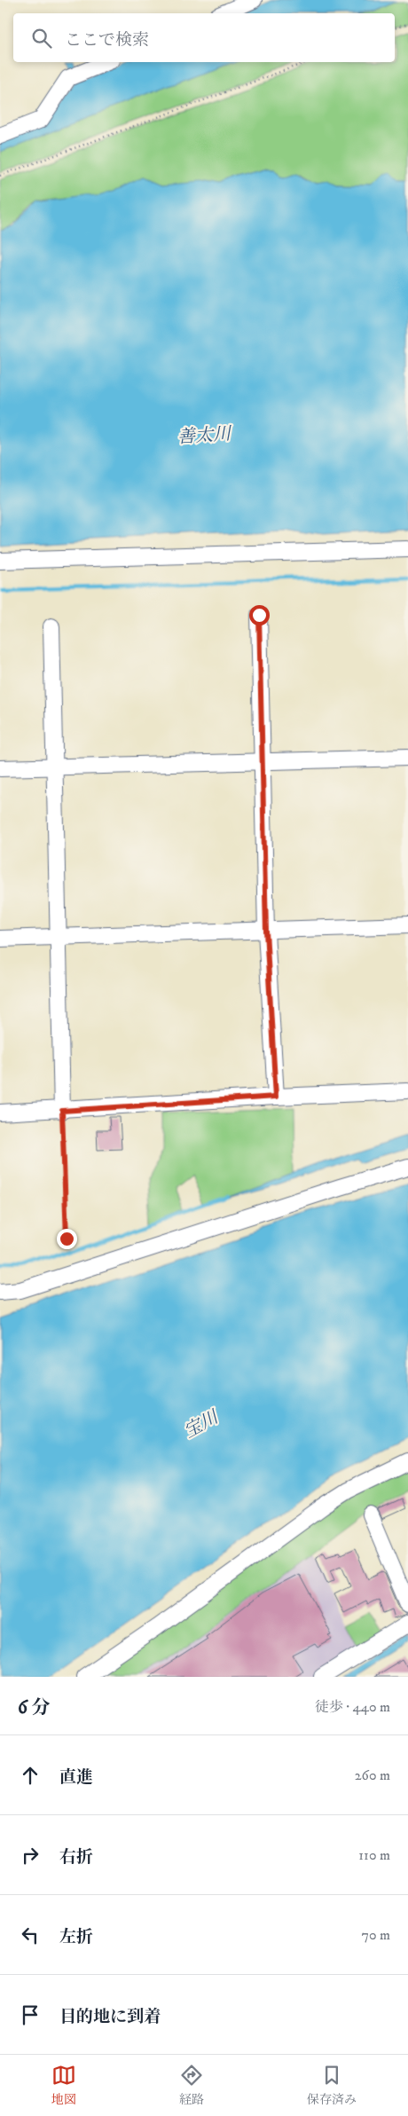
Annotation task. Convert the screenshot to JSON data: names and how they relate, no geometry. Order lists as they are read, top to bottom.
{
  "water": ["善太川", "宝川"],
  "page": {
    "search": "ここで検索",
    "heading": ["6 分", "徒歩 · 440 m"],
    "list": [
      ["直進", "260 m"],
      ["右折", "110 m"],
      ["左折", "70 m"],
      "目的地に到着"
    ],
    "nav": ["地図", "経路", "保存済み"]
  }
}
